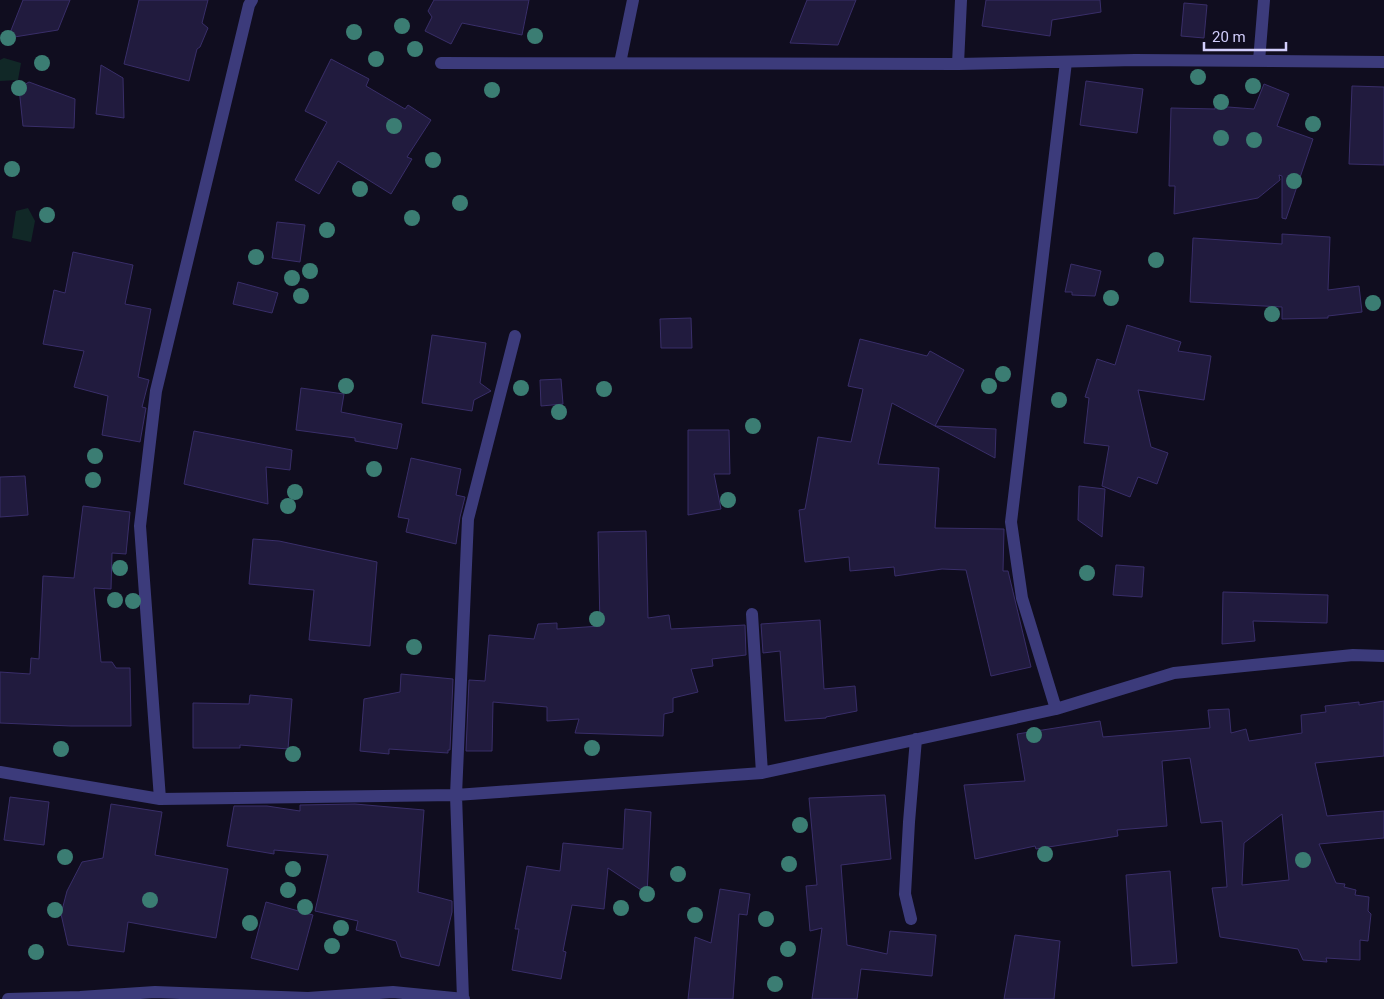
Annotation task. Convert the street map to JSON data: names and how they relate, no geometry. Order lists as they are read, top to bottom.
{
  "scale_bar": "20 m"
}
